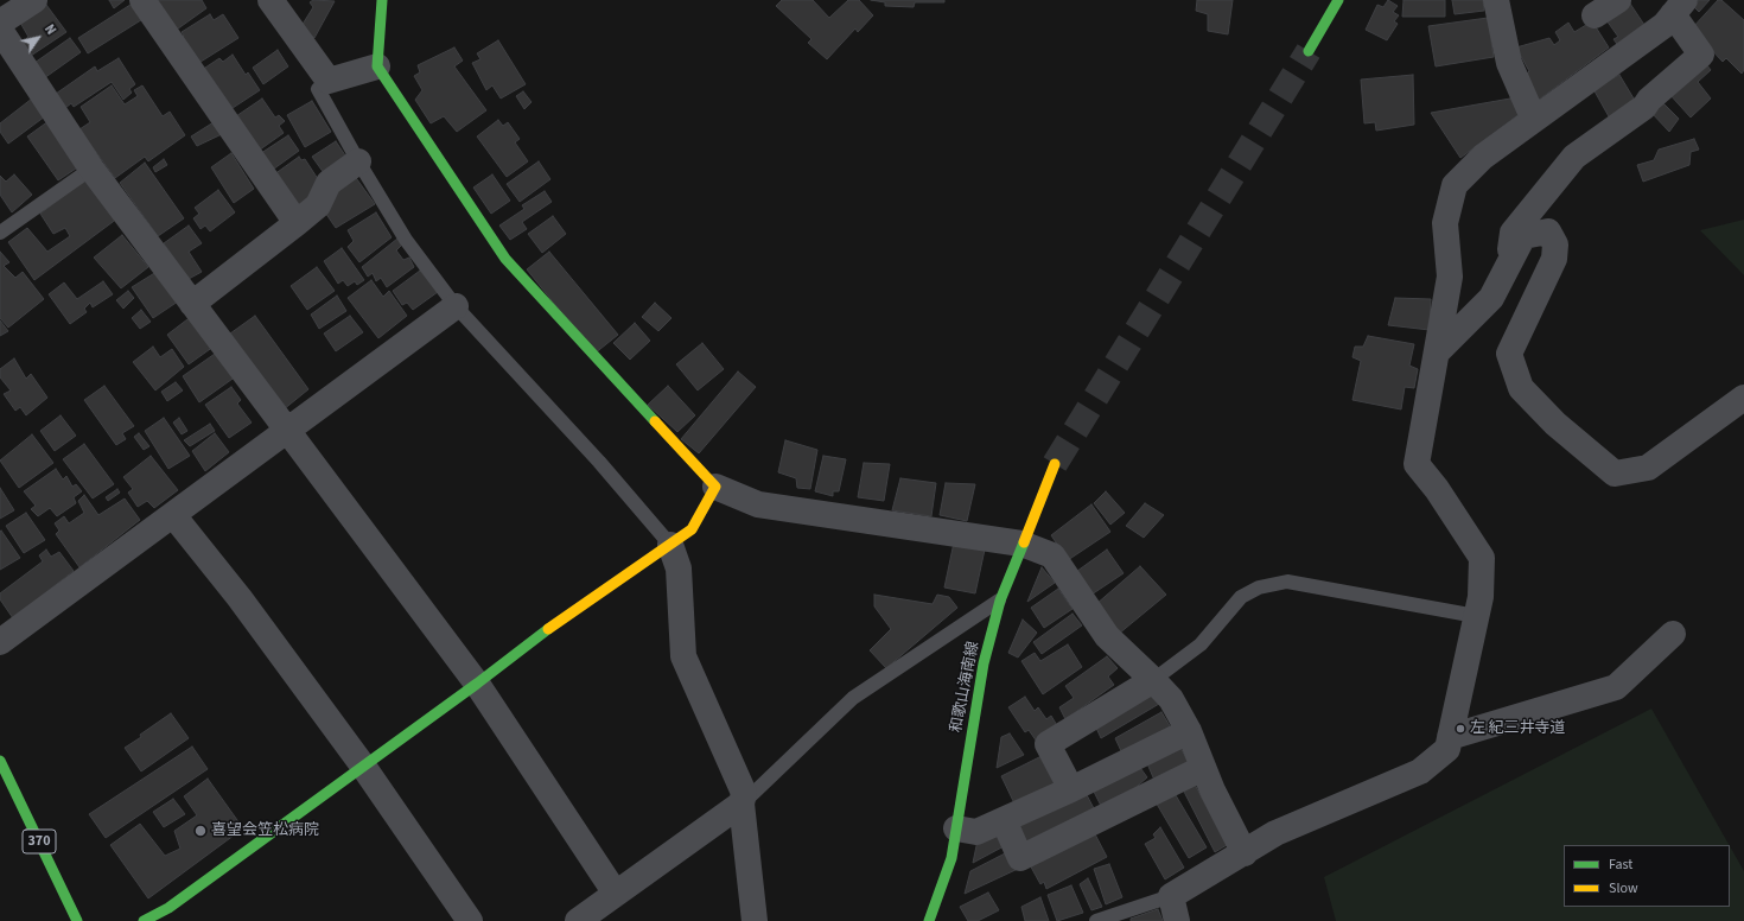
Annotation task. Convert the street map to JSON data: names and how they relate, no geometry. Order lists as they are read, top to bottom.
{
  "streets": {
    "main road": ["和歌山海南線", "370"]
  },
  "places": ["左 紀三井寺道", "喜望会笠松病院"],
  "legend": ["Fast", "Slow"],
  "north": "top right"
}
